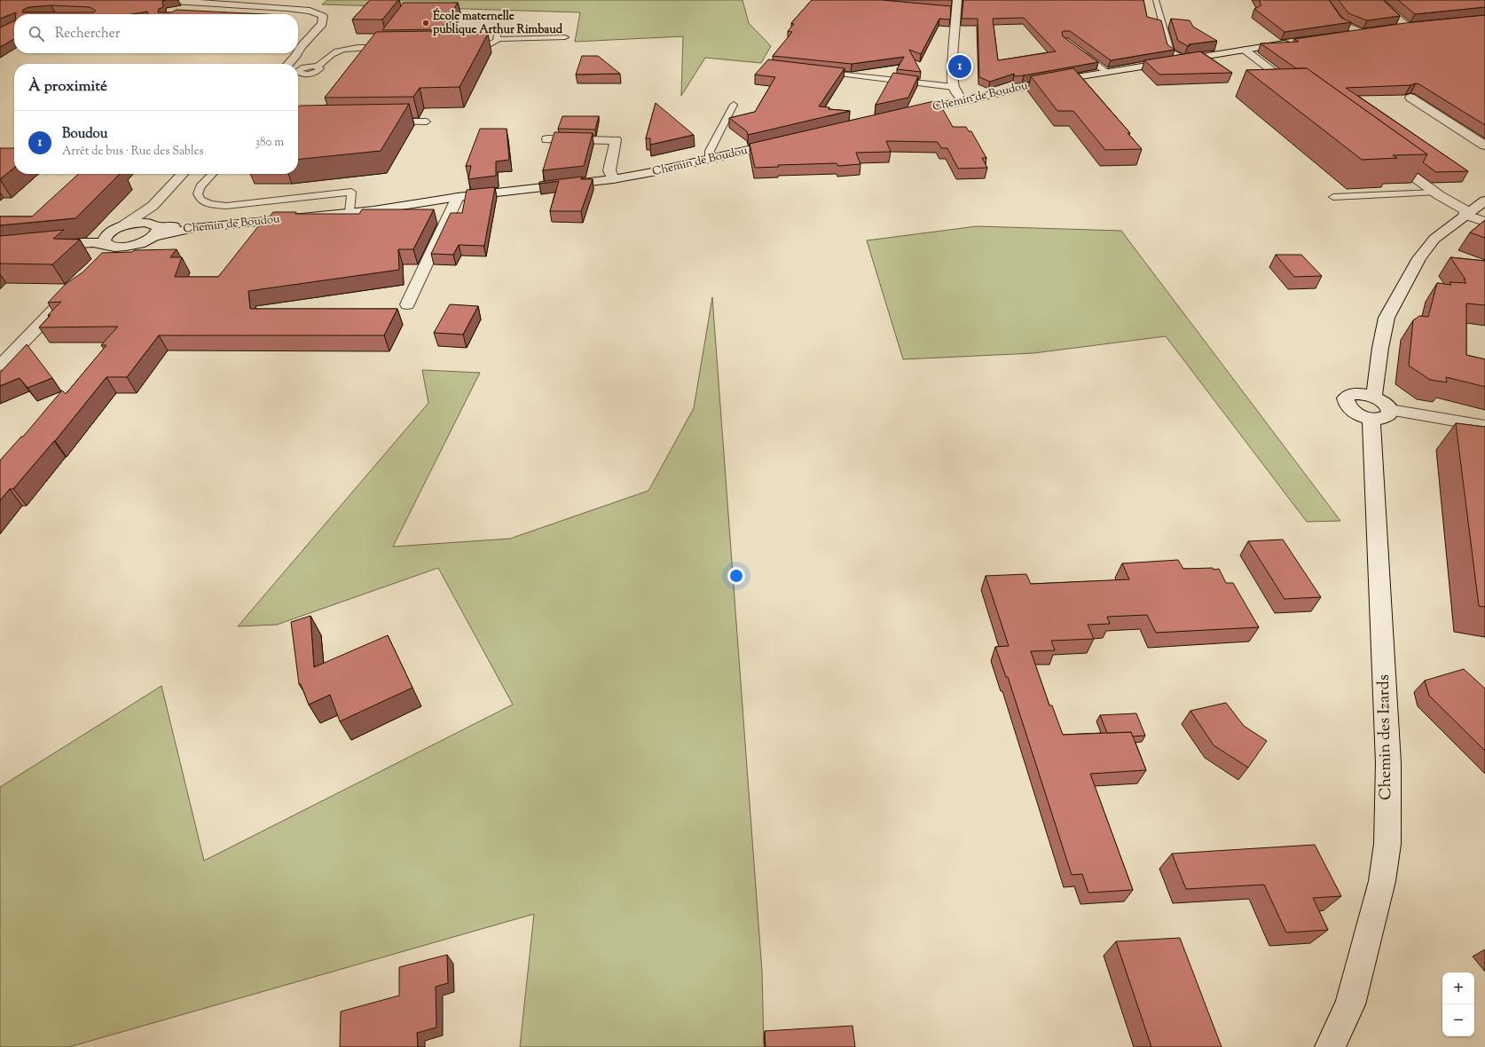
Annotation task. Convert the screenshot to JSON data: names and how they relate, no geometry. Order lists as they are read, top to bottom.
{
  "streets": {
    "street": ["Chemin de Boudou", "Chemin des Izards"]
  },
  "places": ["École maternelle publique Arthur Rimbaud"],
  "page": {
    "search": "Rechercher",
    "pins": "1",
    "heading": "À proximité",
    "list": [
      {
        "mark": "1",
        "name": "Boudou",
        "note": "Arrêt de bus · Rue des Sables",
        "value": "380 m"
      }
    ],
    "map_buttons": ["+", "−"]
  }
}
